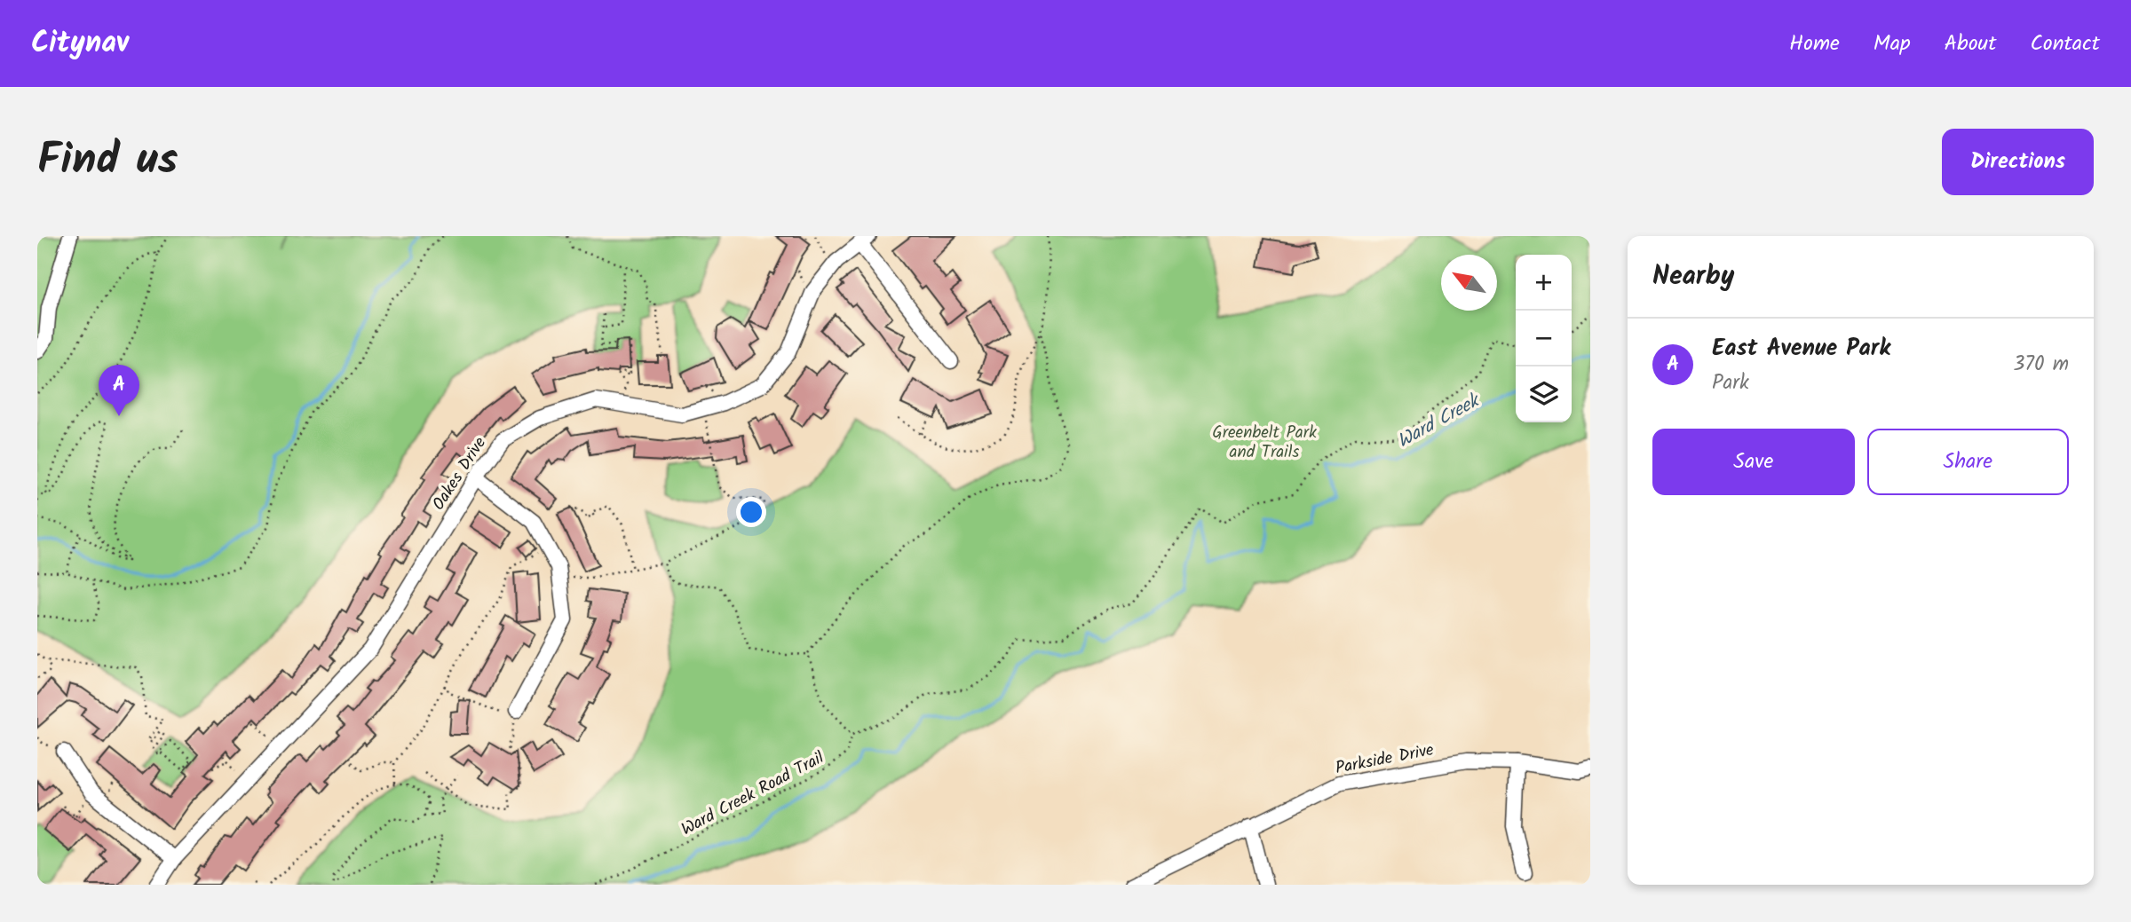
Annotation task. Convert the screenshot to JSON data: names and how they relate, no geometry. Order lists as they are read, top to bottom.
{
  "streets": {
    "street": ["Oakes Drive", "Parkside Drive"],
    "path": ["Ward Creek Road Trail"]
  },
  "water": ["Ward Creek"],
  "parks": ["Greenbelt Park and Trails"],
  "north": "top left",
  "page": {
    "header": "Citynav",
    "nav": [
      "Home",
      "Map",
      "About",
      "Contact"
    ],
    "title": "Find us",
    "buttons": [
      "Directions",
      ["Save", "Share"]
    ],
    "heading": "Nearby",
    "map_buttons": ["+", "−"],
    "list": [
      {
        "mark": "A",
        "name": "East Avenue Park",
        "note": "Park",
        "value": "370 m"
      }
    ],
    "pins": "A"
  }
}
